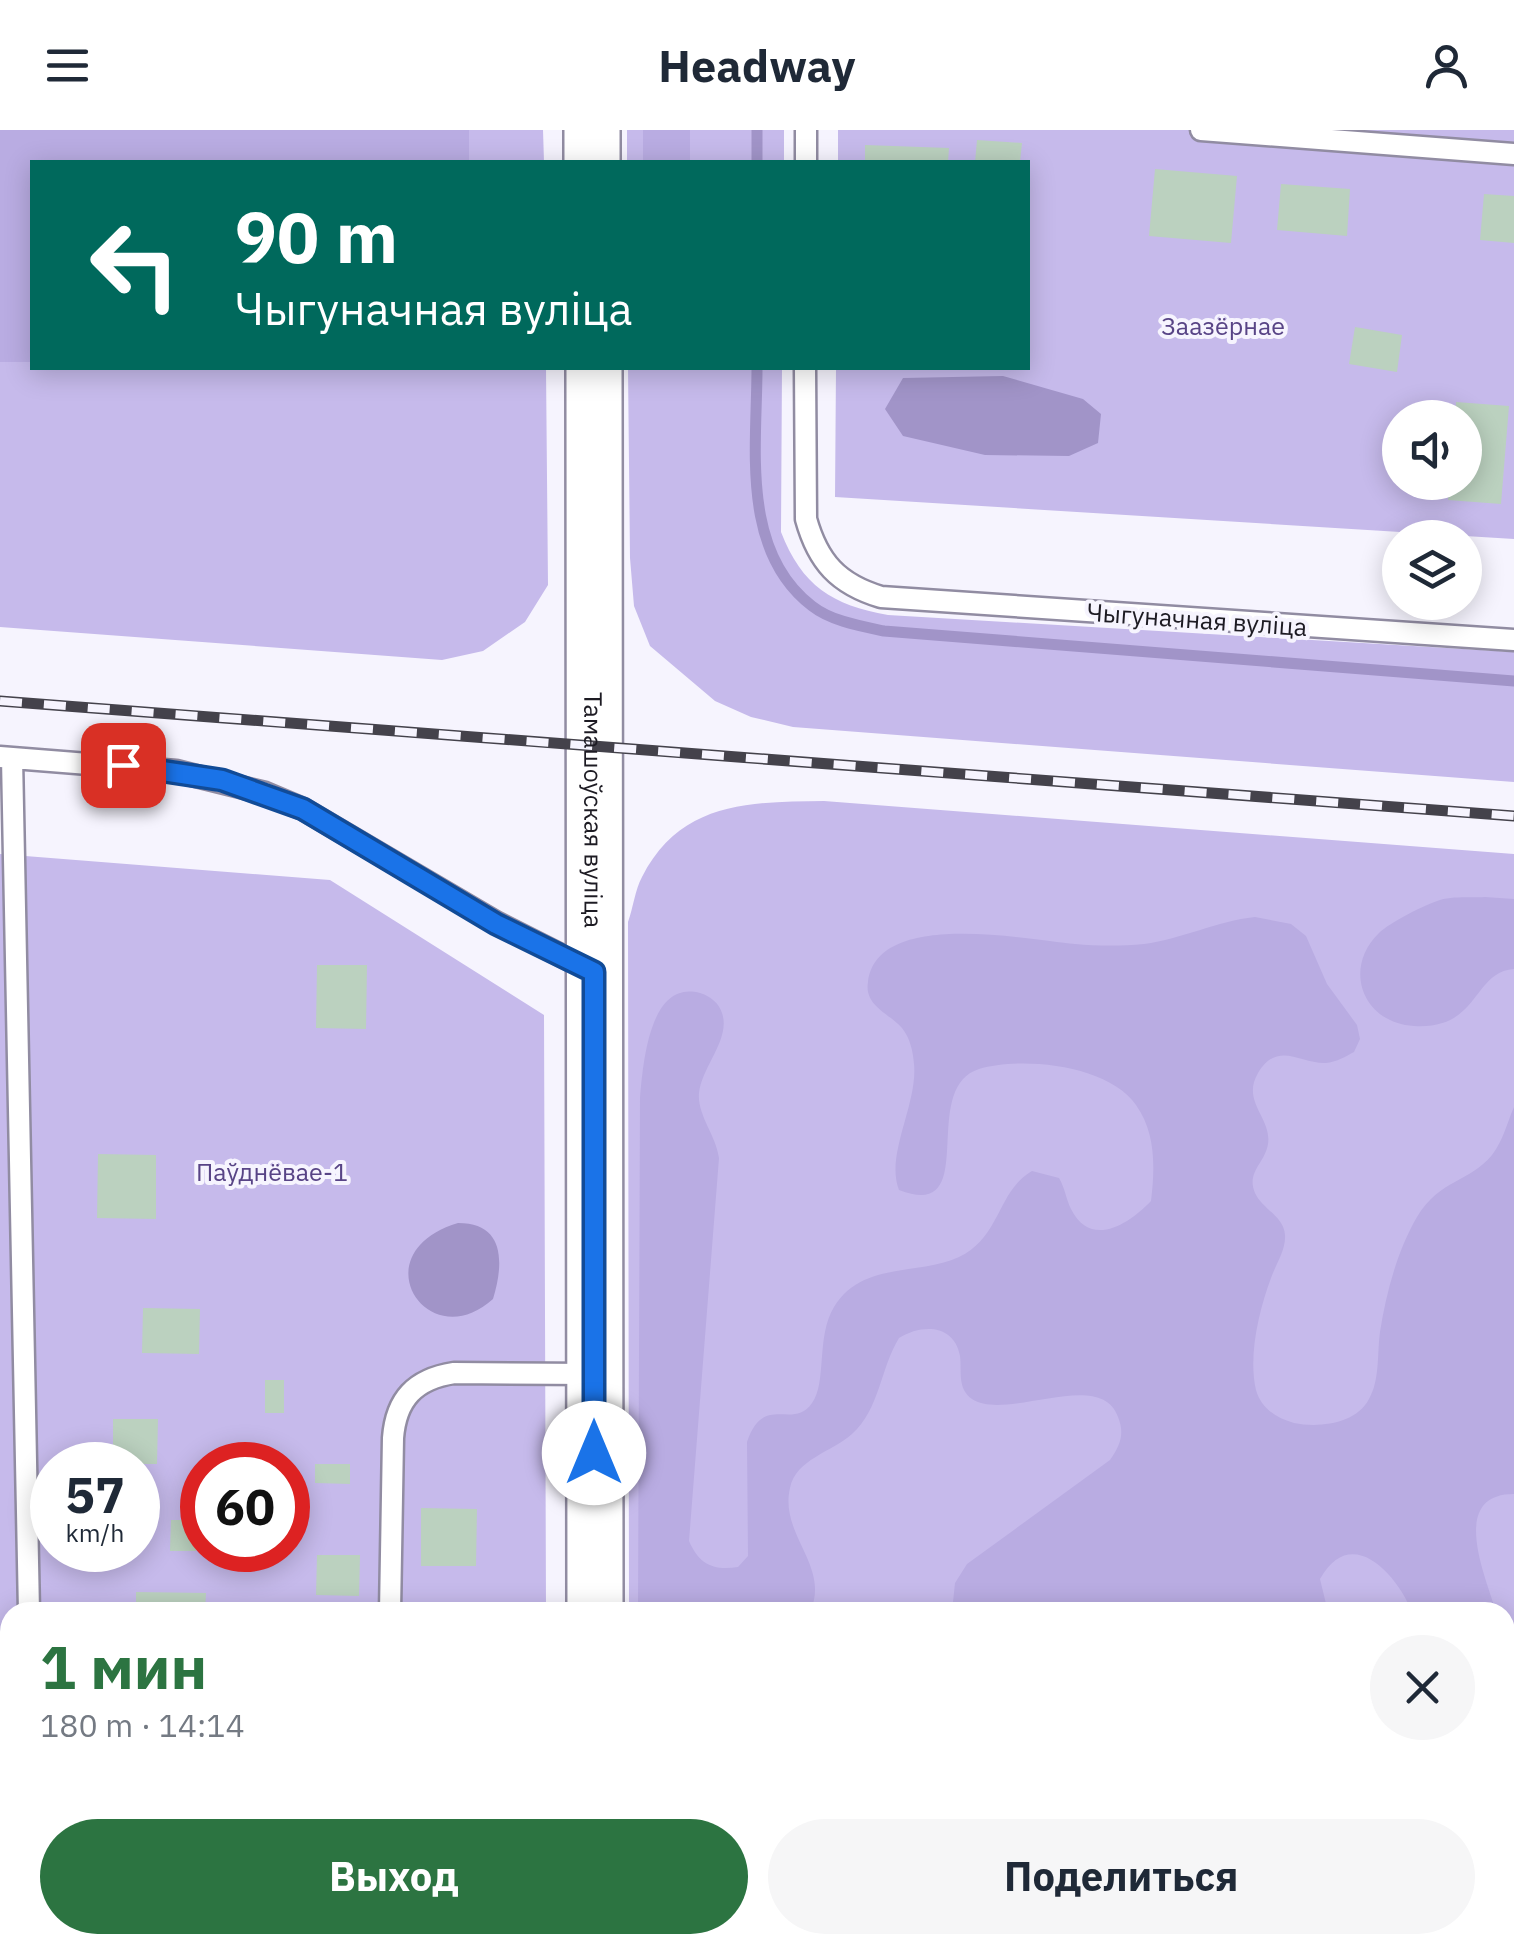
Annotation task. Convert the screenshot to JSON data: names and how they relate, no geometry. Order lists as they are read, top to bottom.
{
  "streets": {
    "main road": ["Тамашоўская вуліца"],
    "lane": ["Чыгуначная вуліца"]
  },
  "parks": ["Заазёрнае", "Паўднёвае-1"],
  "page": {
    "header": "Headway",
    "turn": ["90 m", "Чыгуначная вуліца"],
    "speed": "57 km/h",
    "limit": "60",
    "heading": ["1 мин", "180 m · 14:14"],
    "buttons": ["Выход", "Поделиться"]
  }
}
